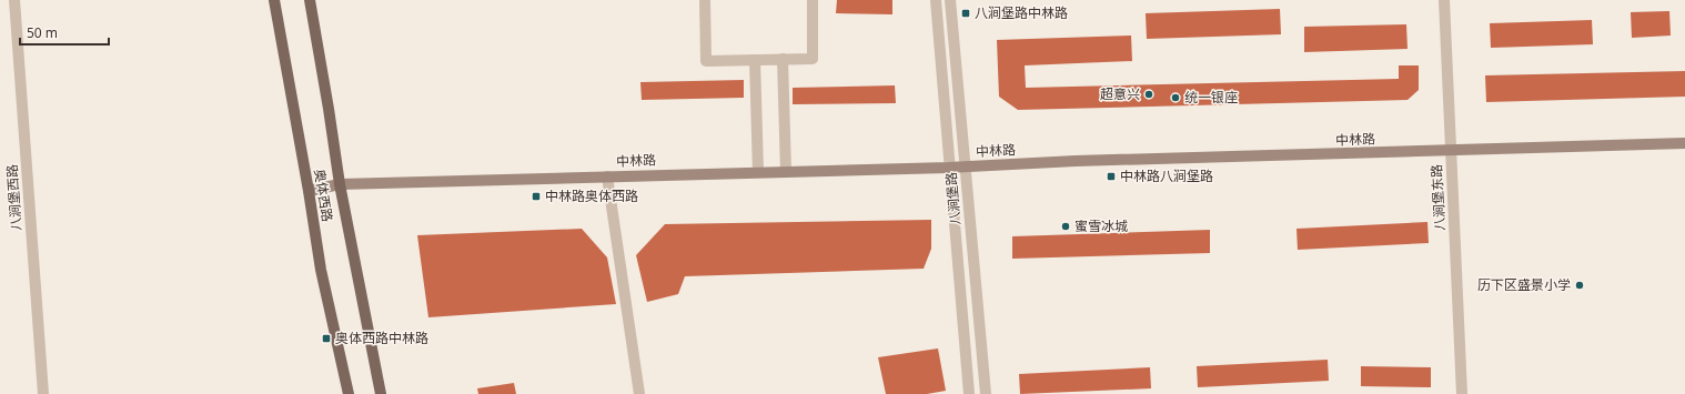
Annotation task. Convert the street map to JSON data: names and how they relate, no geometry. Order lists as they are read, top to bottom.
{
  "streets": {
    "main road": ["中林路", "奥体西路"],
    "street": ["八涧堡西路", "八涧堡东路", "八涧堡路"]
  },
  "crossings": [
    ["中林路", "奥体西路"],
    ["中林路", "八涧堡东路"],
    ["中林路", "八涧堡路"]
  ],
  "places": {
    "transit": [
      "八涧堡路中林路",
      "中林路八涧堡路",
      "中林路奥体西路",
      "奥体西路中林路"
    ],
    "other": [
      "超意兴",
      "统一银座",
      "蜜雪冰城",
      "历下区盛景小学"
    ]
  },
  "scale_bar": "50 m"
}
